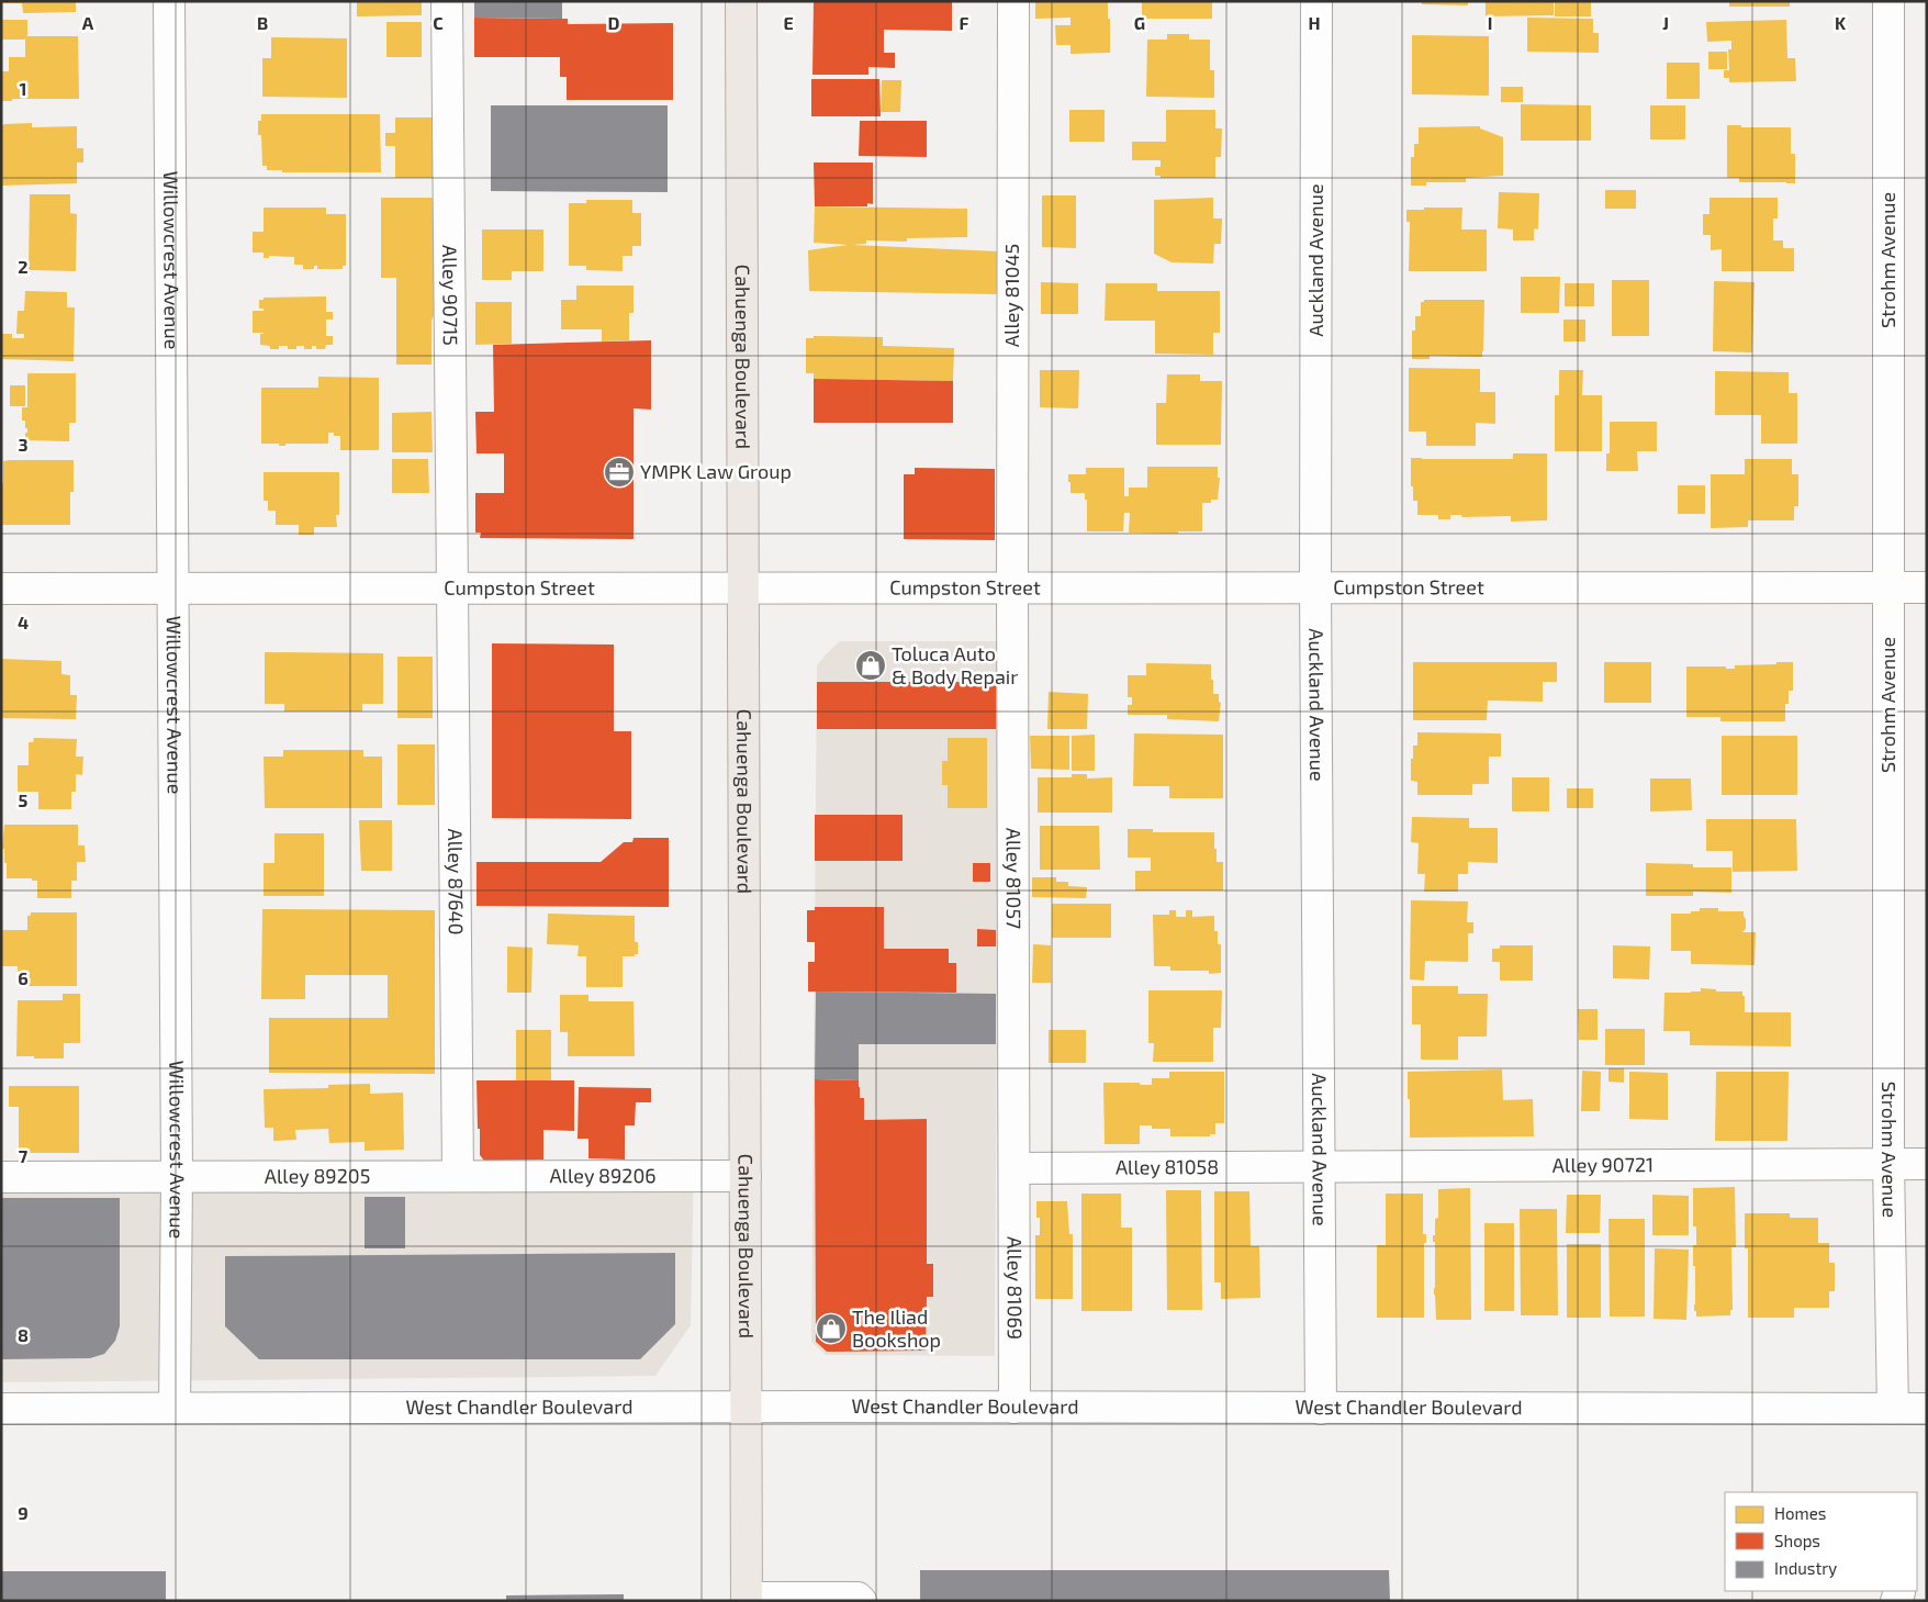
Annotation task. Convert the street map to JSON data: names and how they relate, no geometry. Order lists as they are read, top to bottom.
{
  "streets": {
    "main road": ["Cahuenga Boulevard"],
    "street": [
      "Willowcrest Avenue",
      "Auckland Avenue",
      "Strohm Avenue",
      "Alley 90715",
      "Alley 81045",
      "Cumpston Street",
      "Alley 81057",
      "Alley 87640",
      "Alley 90721",
      "Alley 81058",
      "Alley 89206",
      "Alley 89205",
      "Alley 81069",
      "West Chandler Boulevard"
    ]
  },
  "crossings": [
    ["Willowcrest Avenue", "Cumpston Street"],
    ["Willowcrest Avenue", "Alley 89205"],
    ["Willowcrest Avenue", "West Chandler Boulevard"],
    ["Auckland Avenue", "Cumpston Street"],
    ["Auckland Avenue", "Alley 90721"],
    ["Auckland Avenue", "Alley 81058"],
    ["Auckland Avenue", "West Chandler Boulevard"],
    ["Strohm Avenue", "Cumpston Street"],
    ["Strohm Avenue", "Alley 90721"],
    ["Strohm Avenue", "West Chandler Boulevard"],
    ["Alley 90715", "Cumpston Street"],
    ["Alley 90715", "Alley 87640"],
    ["Alley 81045", "Cumpston Street"],
    ["Alley 81045", "Alley 81057"],
    ["Cahuenga Boulevard", "Cumpston Street"],
    ["Cahuenga Boulevard", "Alley 89206"],
    ["Cahuenga Boulevard", "West Chandler Boulevard"],
    ["Cumpston Street", "Alley 81057"],
    ["Cumpston Street", "Alley 87640"],
    ["Alley 81057", "Alley 81058"],
    ["Alley 81057", "Alley 81069"],
    ["Alley 87640", "Alley 89206"],
    ["Alley 87640", "Alley 89205"],
    ["Alley 90721", "Alley 81058"],
    ["Alley 81058", "Alley 81069"],
    ["Alley 89206", "Alley 89205"],
    ["Alley 81069", "West Chandler Boulevard"]
  ],
  "places": {
    "office": ["YMPK Law Group"],
    "shop": ["Toluca Auto & Body Repair", "The Iliad Bookshop"]
  },
  "legend": ["Homes", "Shops", "Industry"],
  "grid": {
    "columns": [
      "A",
      "B",
      "C",
      "D",
      "E",
      "F",
      "G",
      "H",
      "I",
      "J",
      "K"
    ],
    "rows": [
      "1",
      "2",
      "3",
      "4",
      "5",
      "6",
      "7",
      "8",
      "9"
    ]
  }
}
